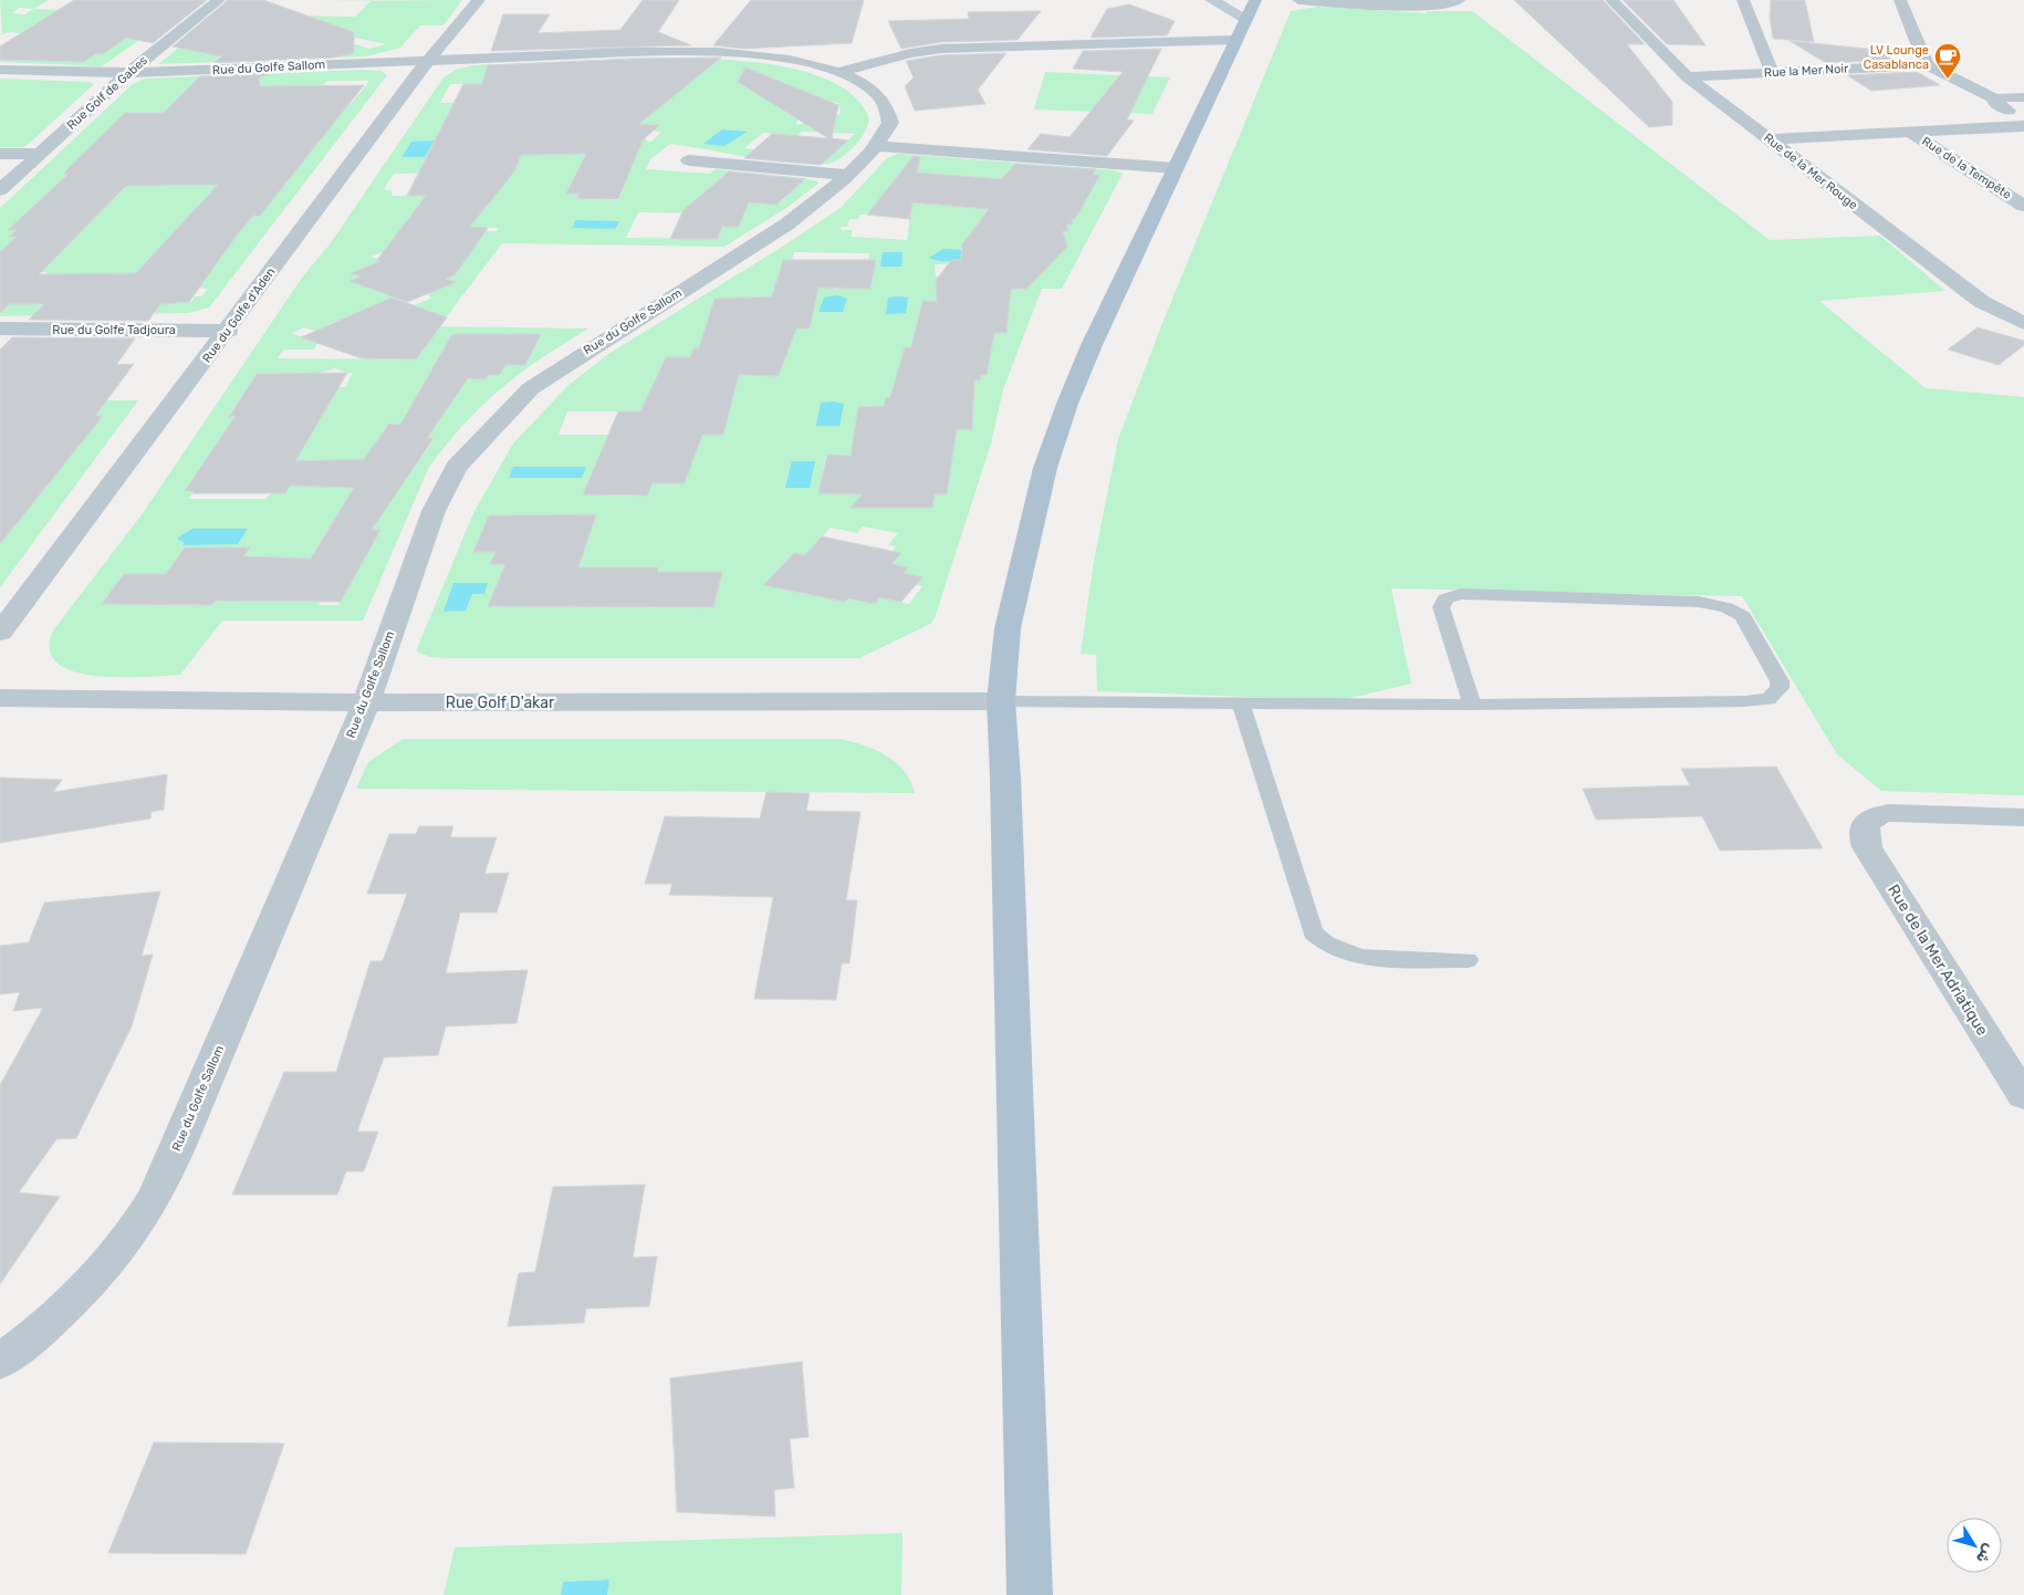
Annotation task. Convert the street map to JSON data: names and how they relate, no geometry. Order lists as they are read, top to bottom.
{
  "streets": {
    "street": [
      "Rue du Golfe Sallom",
      "Rue la Mer Noir",
      "Rue Golf de Gabes",
      "Rue de la Tempête",
      "Rue de la Mer Rouge",
      "Rue du Golfe d'Aden",
      "Rue du Golfe Tadjoura",
      "Rue Golf D'akar",
      "Rue de la Mer Adriatique"
    ]
  },
  "crossings": [
    ["Rue du Golfe Sallom", "Rue Golf de Gabes"],
    ["Rue du Golfe Sallom", "Rue du Golfe d'Aden"],
    ["Rue du Golfe Sallom", "Rue Golf D'akar"],
    ["Rue la Mer Noir", "Rue de la Mer Rouge"],
    ["Rue du Golfe d'Aden", "Rue du Golfe Tadjoura"]
  ],
  "places": {
    "cafe": ["LV Lounge Casablanca"]
  },
  "north": "bottom right"
}
